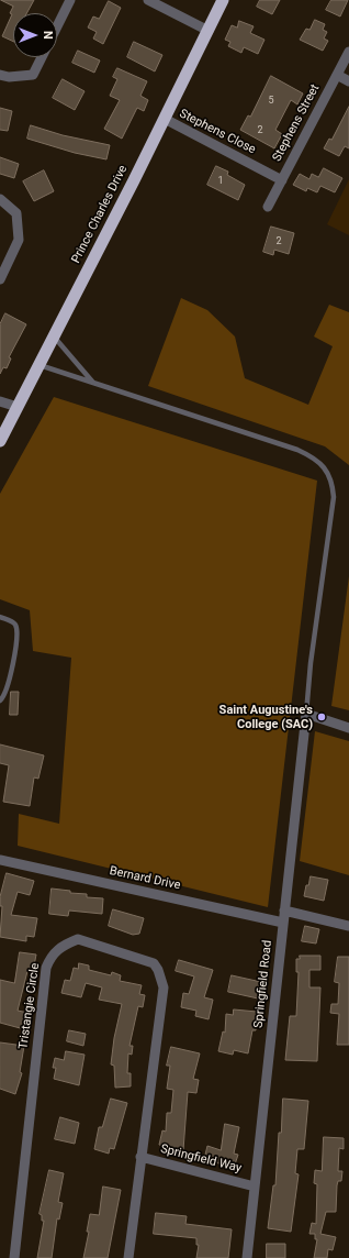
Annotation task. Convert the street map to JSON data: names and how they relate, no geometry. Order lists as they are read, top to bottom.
{
  "streets": {
    "highway": ["Prince Charles Drive"],
    "street": [
      "Stephens Street",
      "Stephens Close",
      "Bernard Drive",
      "Springfield Road",
      "Tristangie Circle",
      "Springfield Way"
    ]
  },
  "crossings": [
    ["Stephens Street", "Stephens Close"],
    ["Stephens Close", "Prince Charles Drive"],
    ["Bernard Drive", "Springfield Road"],
    ["Springfield Road", "Springfield Way"],
    ["Tristangie Circle", "Springfield Way"]
  ],
  "places": ["Saint Augustine's College (SAC)"],
  "house_numbers": [
    "5",
    "2",
    "1",
    "2"
  ],
  "north": "right"
}
